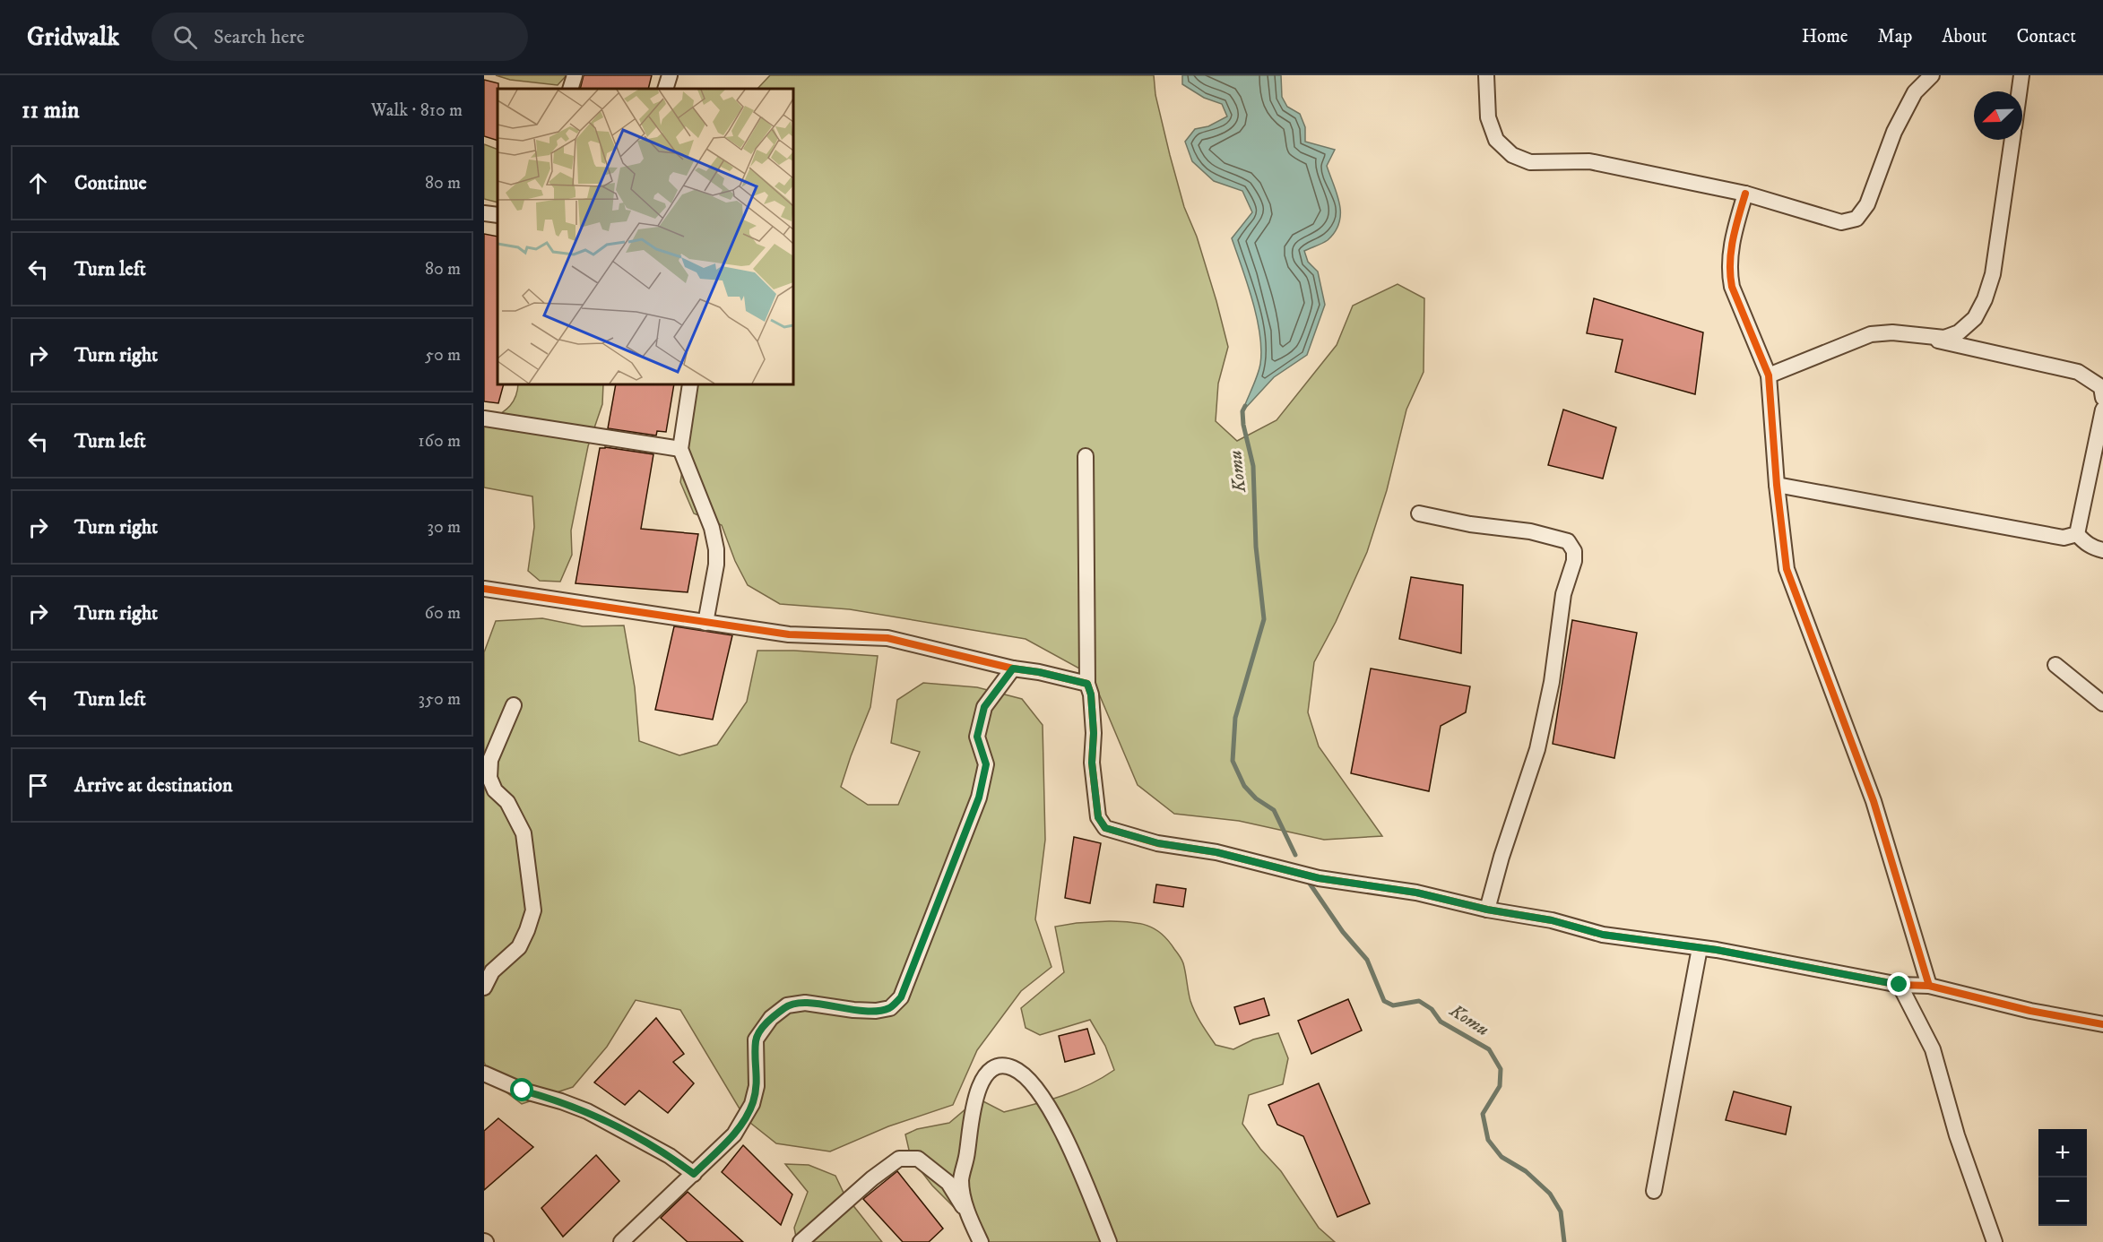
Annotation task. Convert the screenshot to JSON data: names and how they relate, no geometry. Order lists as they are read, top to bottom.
{
  "water": ["Komu"],
  "north": "bottom left",
  "page": {
    "header": "Gridwalk",
    "search": "Search here",
    "nav": [
      "Home",
      "Map",
      "About",
      "Contact"
    ],
    "heading": ["11 min", "Walk · 810 m"],
    "list": [
      ["Continue", "80 m"],
      ["Turn left", "80 m"],
      ["Turn right", "50 m"],
      ["Turn left", "160 m"],
      ["Turn right", "30 m"],
      ["Turn right", "60 m"],
      ["Turn left", "350 m"],
      "Arrive at destination"
    ],
    "map_buttons": ["+", "−"]
  }
}
